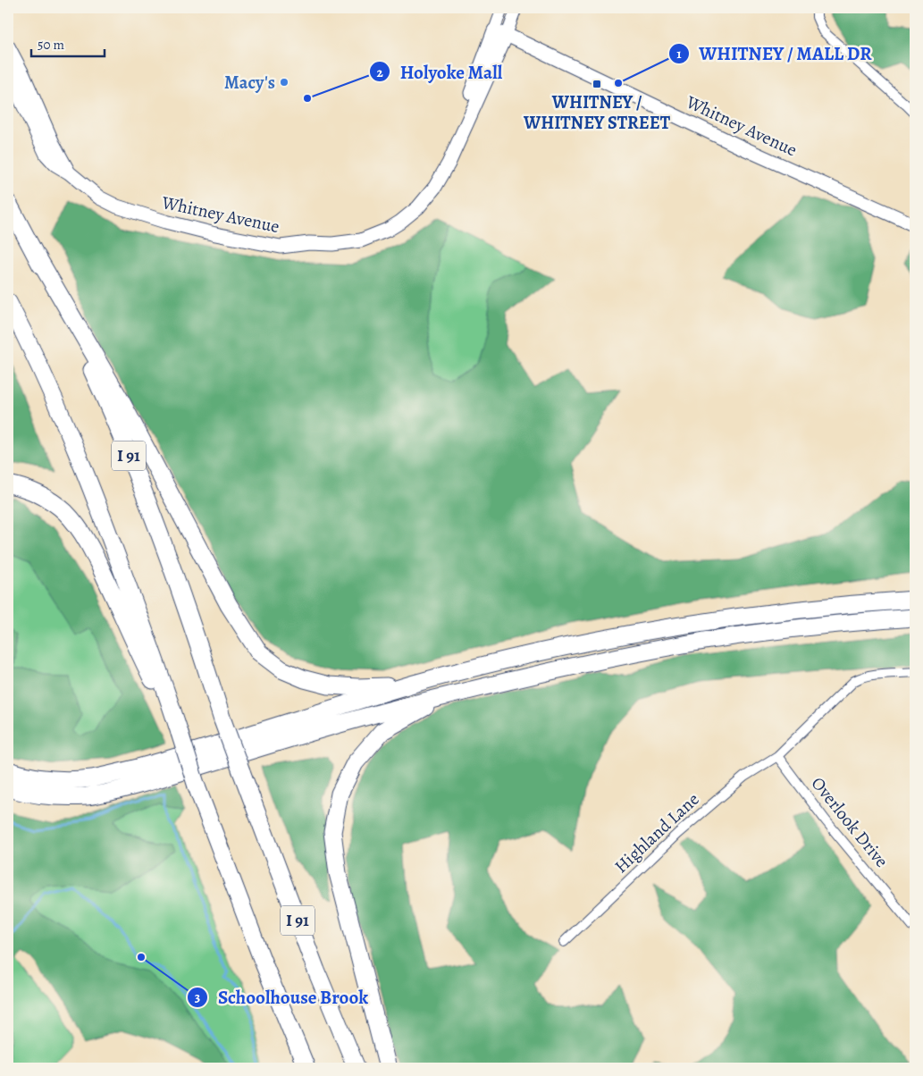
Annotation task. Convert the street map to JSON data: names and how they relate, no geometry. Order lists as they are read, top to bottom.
{
  "streets": {
    "highway": ["I 91"],
    "main road": ["Whitney Avenue"],
    "street": ["Overlook Drive", "Highland Lane"]
  },
  "crossings": [
    ["Overlook Drive", "Highland Lane"]
  ],
  "places": {
    "other": [
      "Macy's",
      "WHITNEY / MALL DR",
      "Holyoke Mall",
      "Schoolhouse Brook"
    ],
    "transit": ["WHITNEY / WHITNEY STREET"]
  },
  "scale_bar": "50 m"
}
